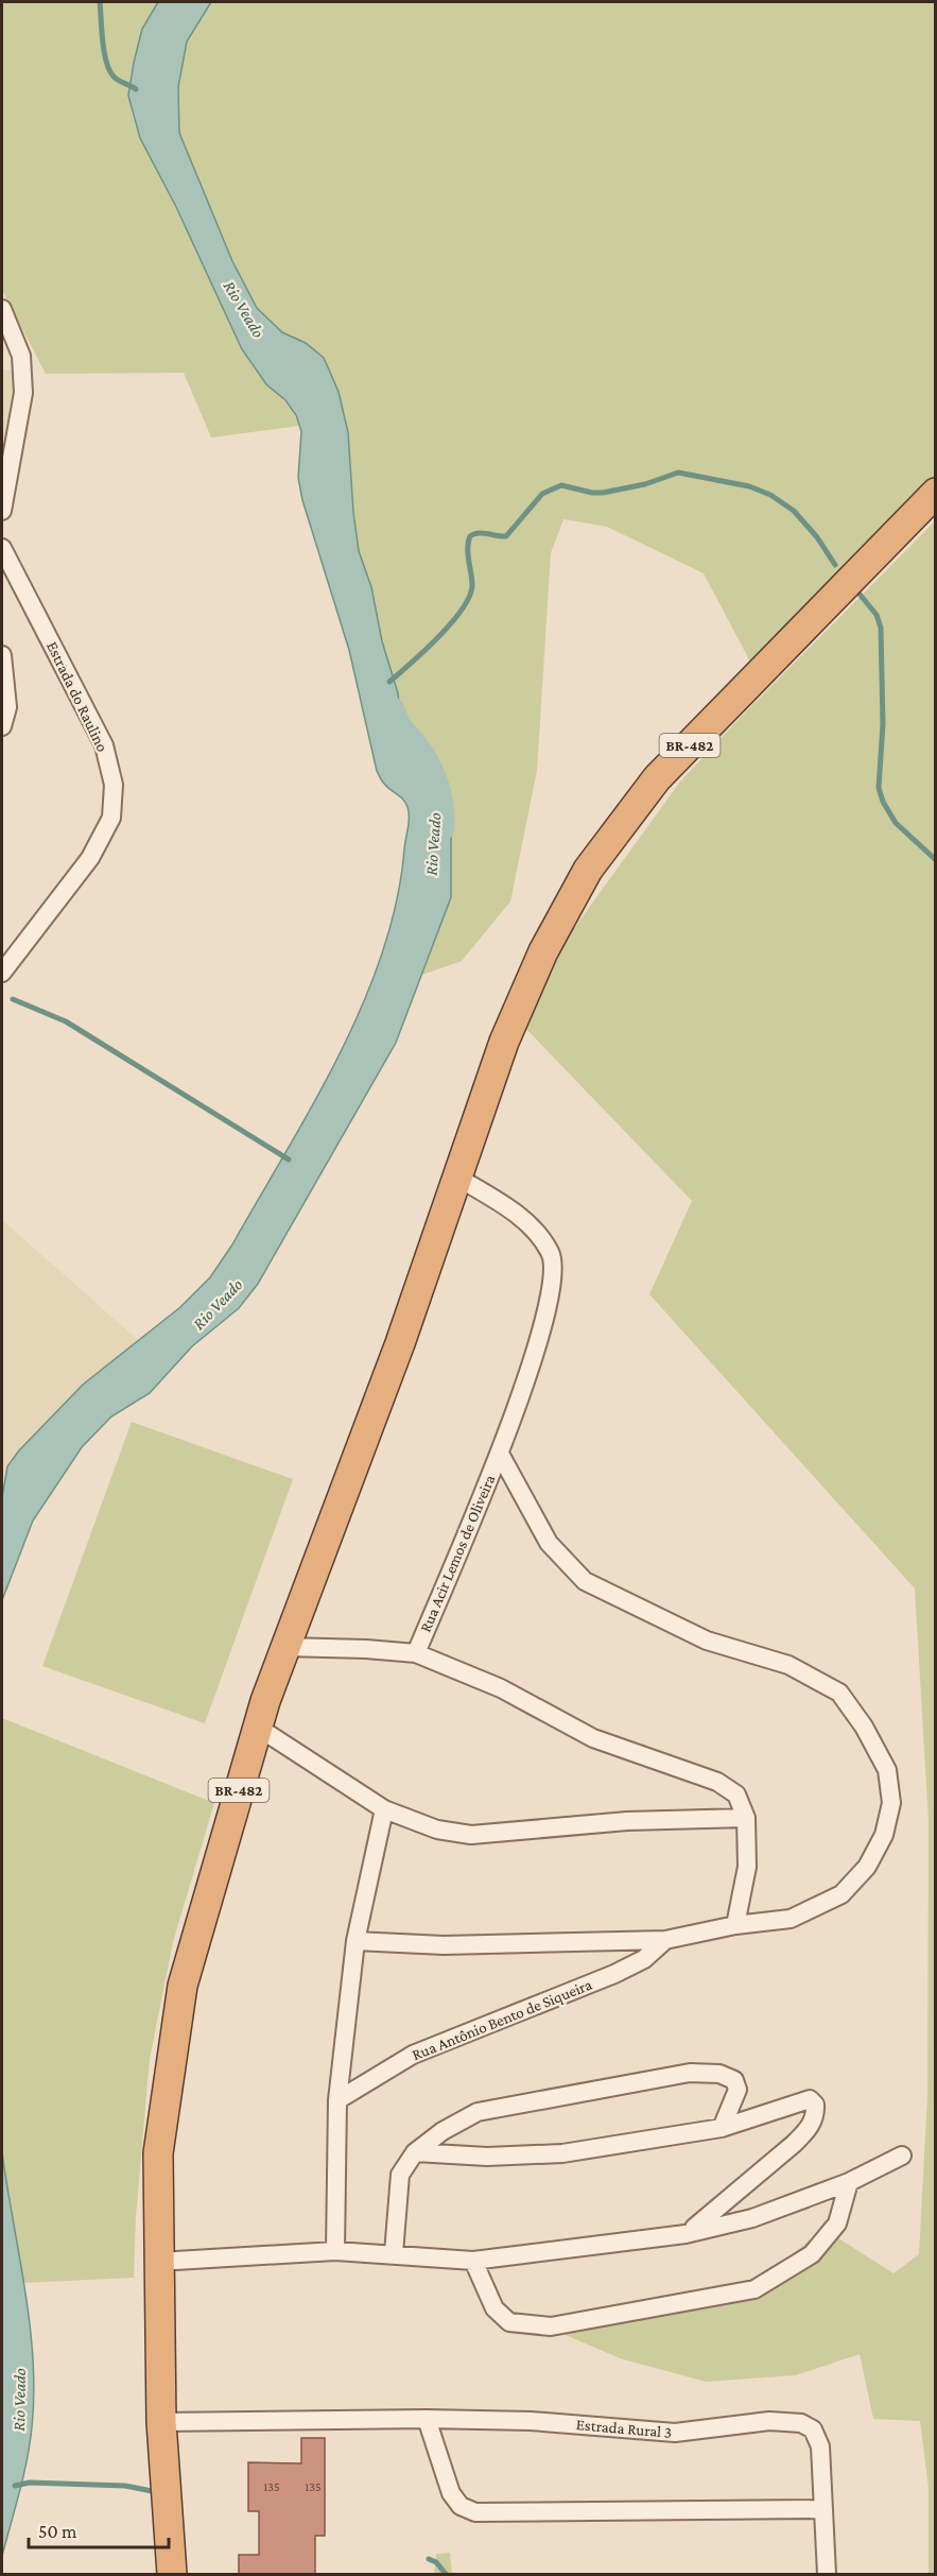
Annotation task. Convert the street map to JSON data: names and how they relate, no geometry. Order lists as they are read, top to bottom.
{
  "streets": {
    "highway": ["BR-482"],
    "street": [
      "Estrada do Raulino",
      "Rua Acir Lemos de Oliveira",
      "Rua Antônio Bento de Siqueira",
      "Estrada Rural 3"
    ]
  },
  "crossings": [
    ["BR-482", "Rua Acir Lemos de Oliveira"],
    ["BR-482", "Estrada Rural 3"],
    ["Rua Acir Lemos de Oliveira", "Rua Antônio Bento de Siqueira"]
  ],
  "water": ["Rio Veado"],
  "house_numbers": ["135", "135"],
  "scale_bar": "50 m"
}
